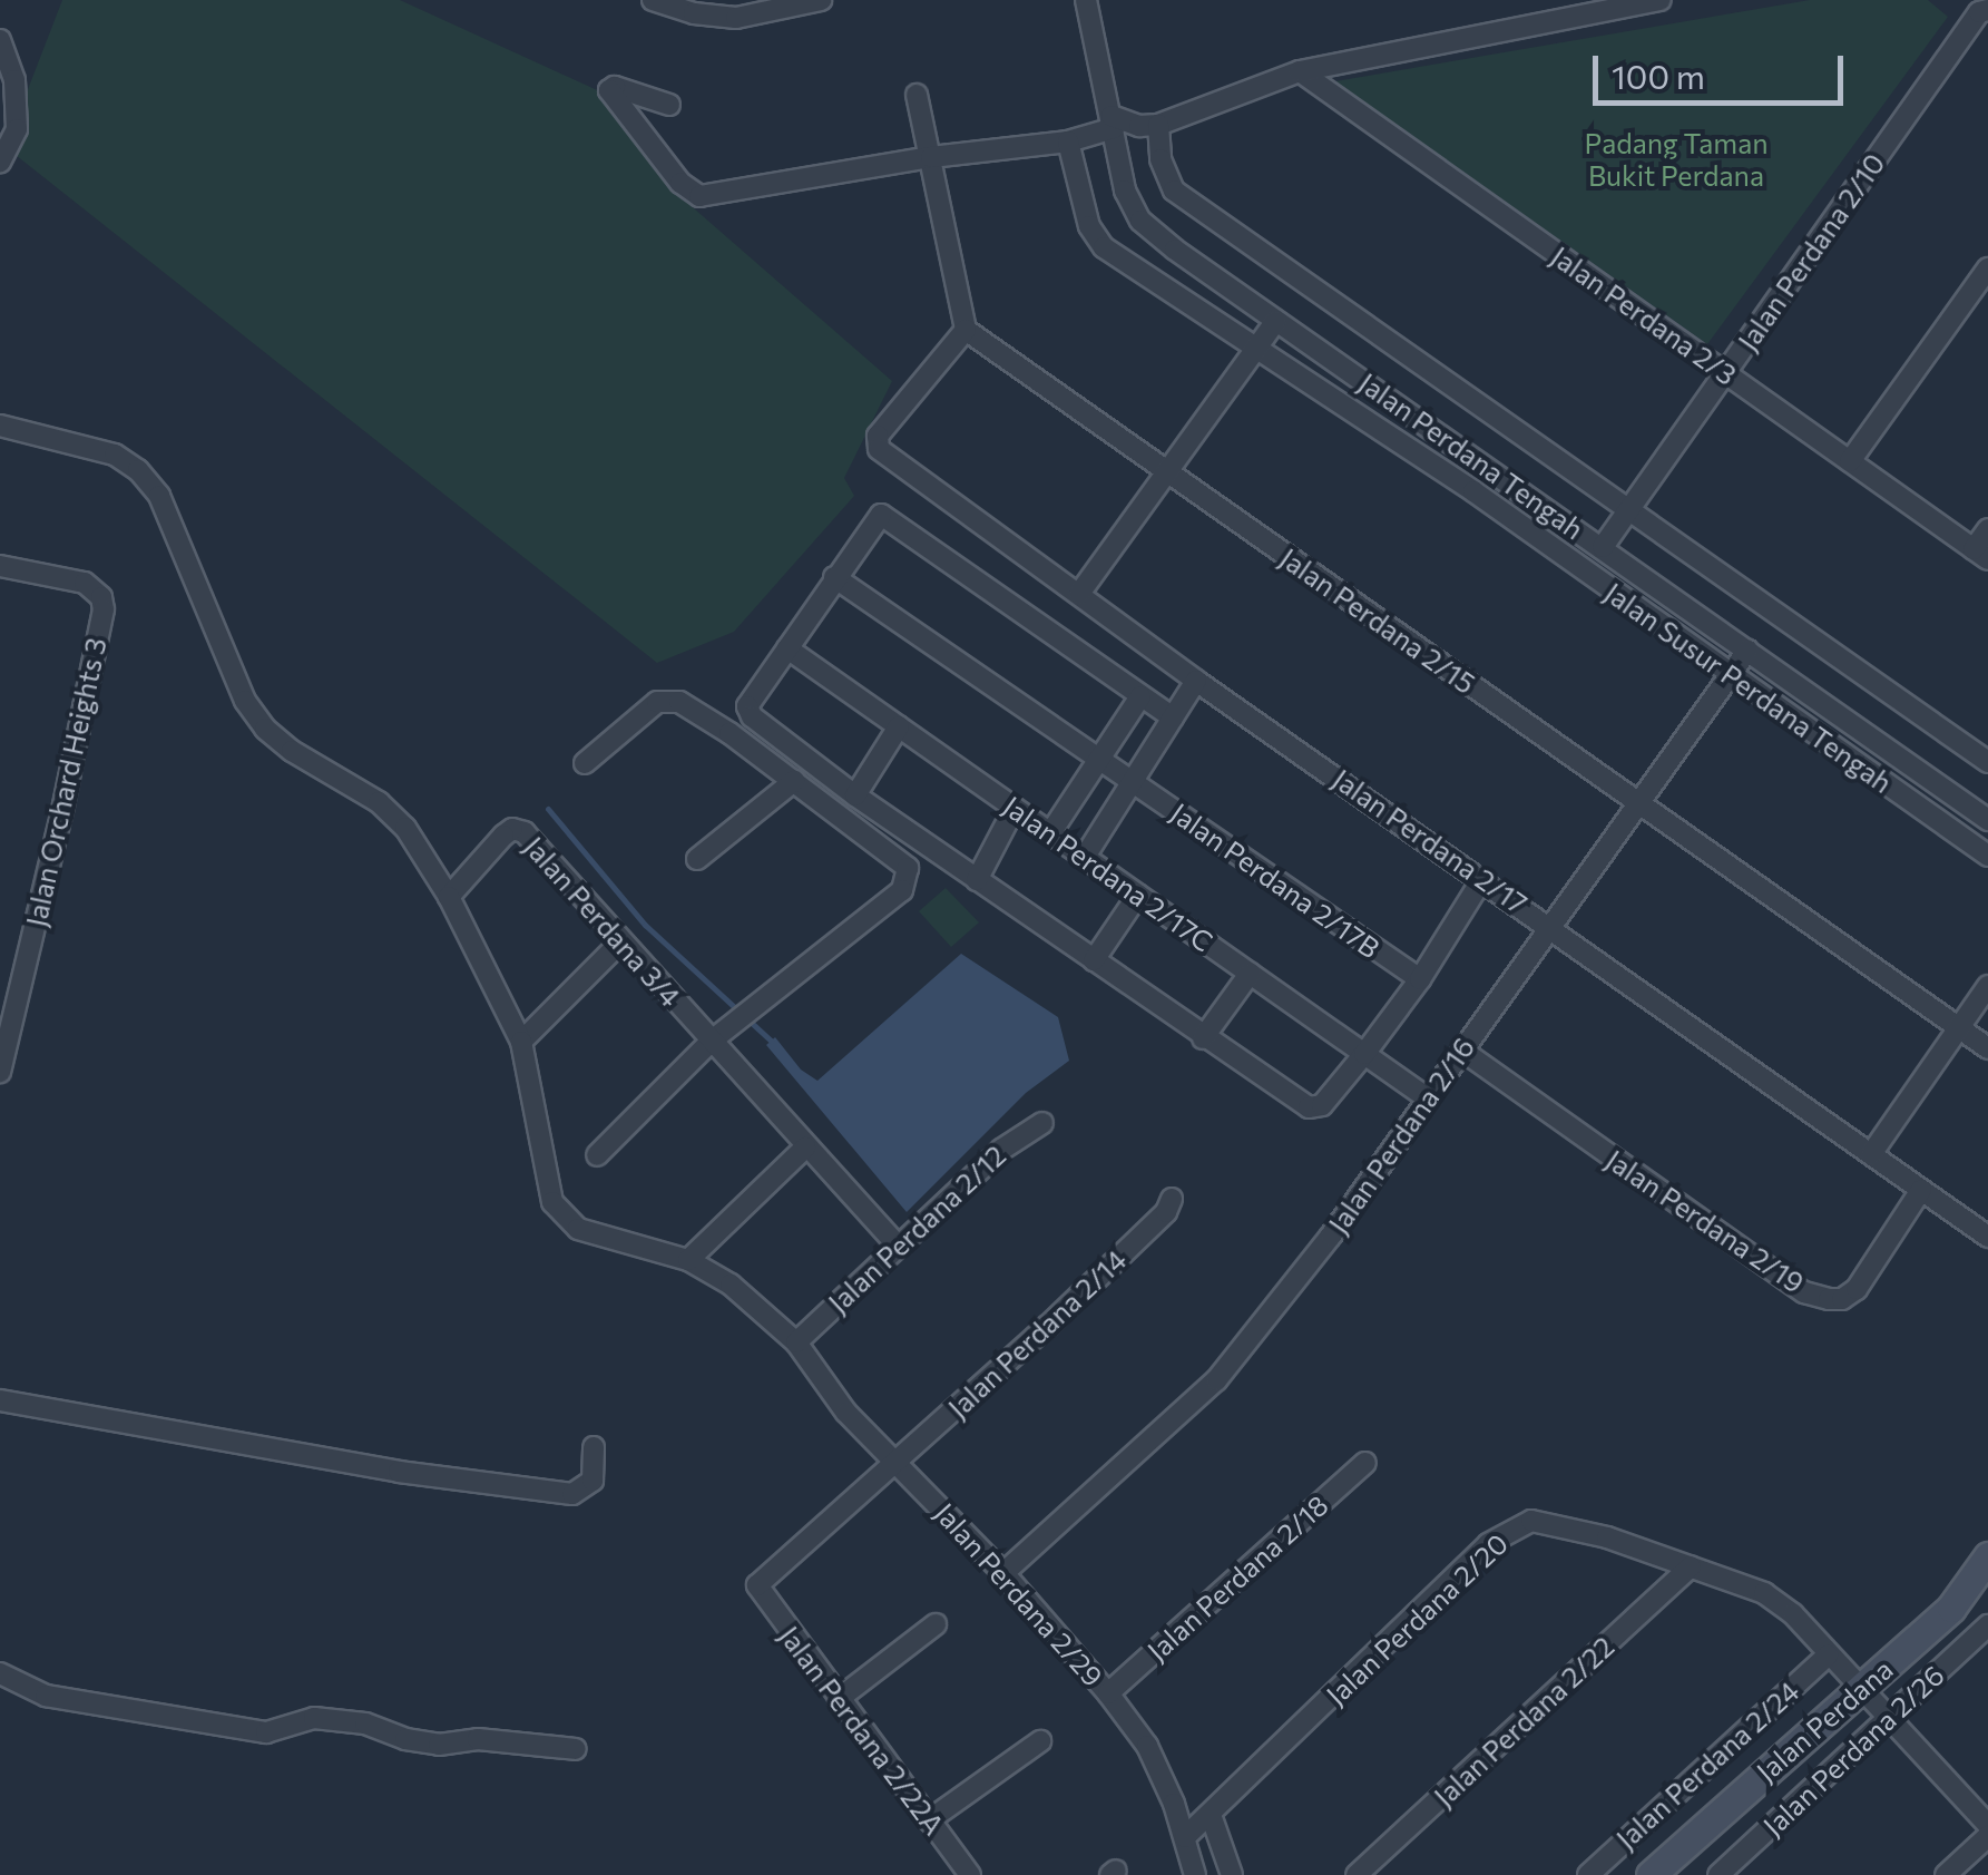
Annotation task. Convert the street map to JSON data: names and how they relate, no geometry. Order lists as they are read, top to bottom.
{
  "streets": {
    "street": [
      "Jalan Perdana 2/10",
      "Jalan Perdana 2/3",
      "Jalan Perdana Tengah",
      "Jalan Perdana 2/15",
      "Jalan Susur Perdana Tengah",
      "Jalan Orchard Heights 3",
      "Jalan Perdana 2/17",
      "Jalan Perdana 2/17C",
      "Jalan Perdana 2/17B",
      "Jalan Perdana 3/4",
      "Jalan Perdana 2/16",
      "Jalan Perdana 2/19",
      "Jalan Perdana 2/12",
      "Jalan Perdana 2/14",
      "Jalan Perdana 2/18",
      "Jalan Perdana 2/29",
      "Jalan Perdana 2/20",
      "Jalan Perdana",
      "Jalan Perdana 2/22",
      "Jalan Perdana 2/22A",
      "Jalan Perdana 2/26",
      "Jalan Perdana 2/24"
    ]
  },
  "crossings": [
    ["Jalan Perdana 2/10", "Jalan Perdana 2/3"],
    ["Jalan Perdana 2/10", "Jalan Perdana Tengah"],
    ["Jalan Perdana Tengah", "Jalan Perdana 2/16"],
    ["Jalan Perdana 2/15", "Jalan Perdana 2/17"],
    ["Jalan Perdana 2/15", "Jalan Perdana 2/16"],
    ["Jalan Susur Perdana Tengah", "Jalan Perdana 2/16"],
    ["Jalan Perdana 2/17", "Jalan Perdana 2/16"],
    ["Jalan Perdana 2/17", "Jalan Perdana 2/19"],
    ["Jalan Perdana 2/17C", "Jalan Perdana 2/16"],
    ["Jalan Perdana 3/4", "Jalan Perdana 2/12"],
    ["Jalan Perdana 2/16", "Jalan Perdana 2/19"],
    ["Jalan Perdana 2/16", "Jalan Perdana 2/29"],
    ["Jalan Perdana 2/12", "Jalan Perdana 2/29"],
    ["Jalan Perdana 2/14", "Jalan Perdana 2/29"],
    ["Jalan Perdana 2/14", "Jalan Perdana 2/22A"],
    ["Jalan Perdana 2/18", "Jalan Perdana 2/29"],
    ["Jalan Perdana 2/29", "Jalan Perdana 2/20"],
    ["Jalan Perdana 2/20", "Jalan Perdana"],
    ["Jalan Perdana 2/20", "Jalan Perdana 2/22"],
    ["Jalan Perdana 2/20", "Jalan Perdana 2/26"],
    ["Jalan Perdana 2/20", "Jalan Perdana 2/24"]
  ],
  "parks": ["Padang Taman Bukit Perdana"],
  "scale_bar": "100 m"
}
